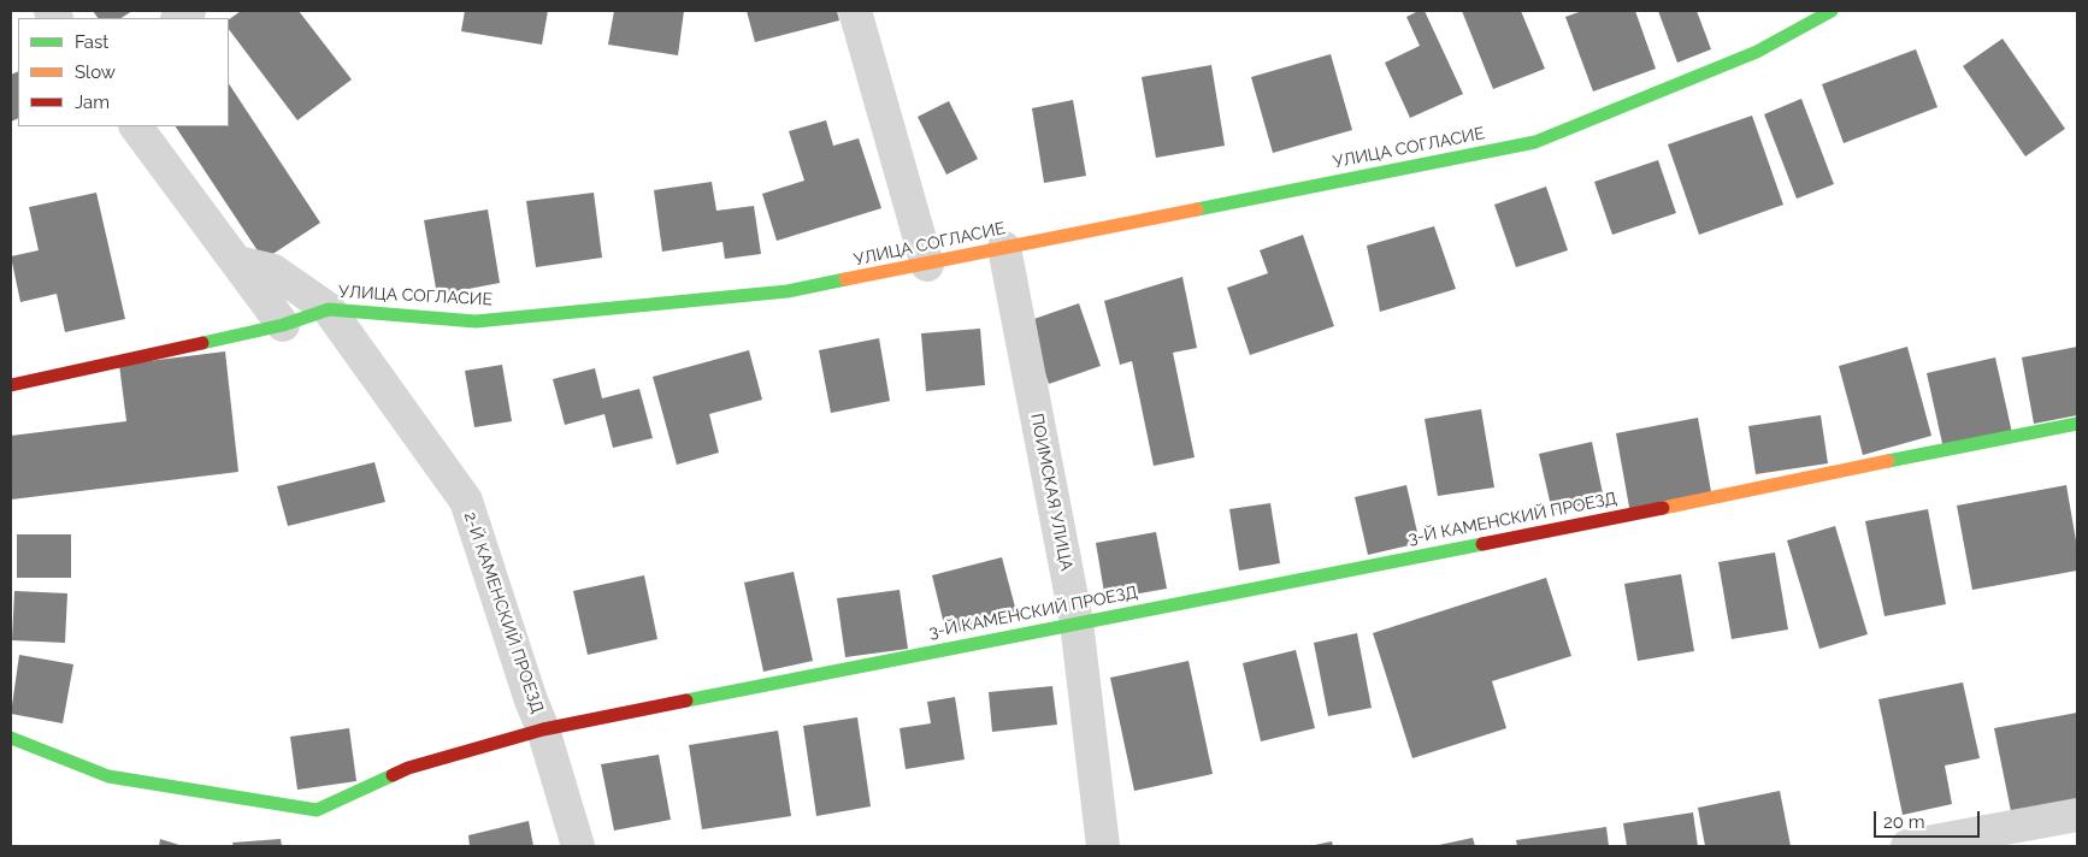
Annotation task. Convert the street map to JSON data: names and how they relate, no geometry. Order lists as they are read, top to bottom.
{
  "streets": {
    "street": [
      "УЛИЦА СОГЛАСИЕ",
      "ПОИМСКАЯ УЛИЦА",
      "3-Й КАМЕНСКИЙ ПРОЕЗД",
      "2-Й КАМЕНСКИЙ ПРОЕЗД"
    ]
  },
  "crossings": [
    ["УЛИЦА СОГЛАСИЕ", "ПОИМСКАЯ УЛИЦА"],
    ["УЛИЦА СОГЛАСИЕ", "2-Й КАМЕНСКИЙ ПРОЕЗД"],
    ["ПОИМСКАЯ УЛИЦА", "3-Й КАМЕНСКИЙ ПРОЕЗД"],
    ["3-Й КАМЕНСКИЙ ПРОЕЗД", "2-Й КАМЕНСКИЙ ПРОЕЗД"]
  ],
  "legend": ["Fast", "Slow", "Jam"],
  "scale_bar": "20 m"
}
